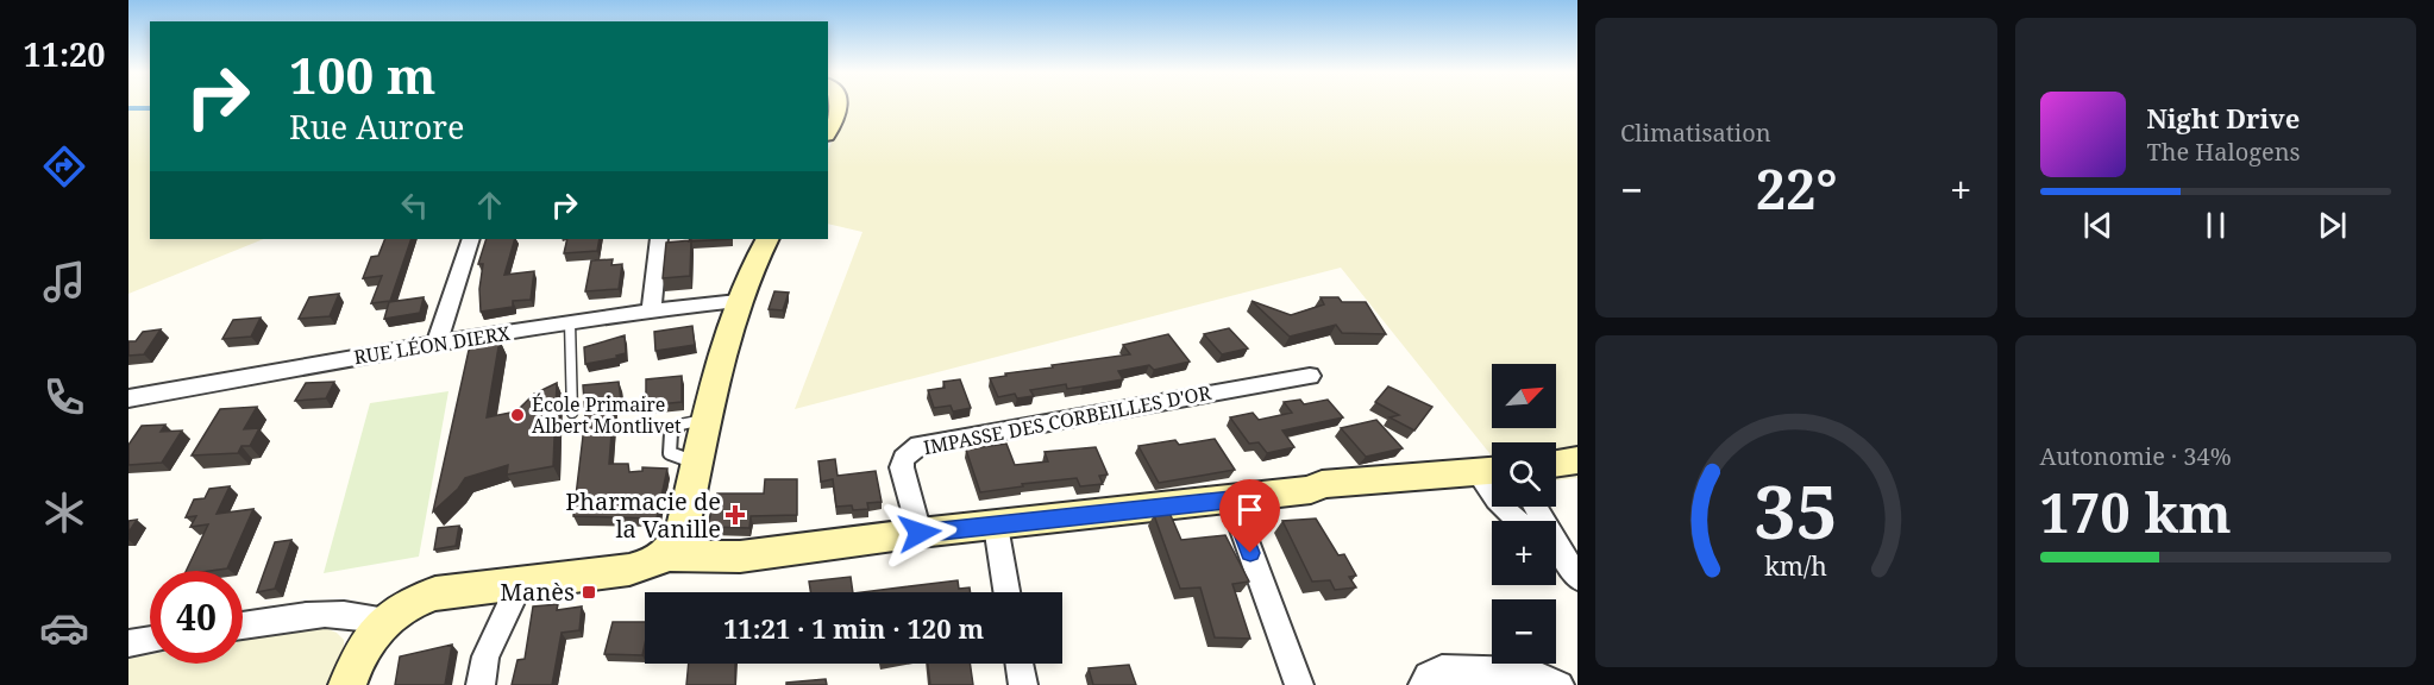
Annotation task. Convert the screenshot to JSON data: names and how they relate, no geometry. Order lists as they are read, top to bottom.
{
  "streets": {
    "street": ["RUE LÉON DIERX", "IMPASSE DES CORBEILLES D'OR"]
  },
  "places": {
    "other": ["École Primaire Albert Montlivet"],
    "health": ["Pharmacie de la Vanille"],
    "transit": ["Manès"]
  },
  "north": "top right",
  "page": {
    "tabs": "11:20",
    "tile": [
      "Climatisation",
      ["Autonomie · 34%", "170 km"]
    ],
    "turn": ["100 m", "Rue Aurore"],
    "song": ["Night Drive", "The Halogens"],
    "heat": ["−", "22°", "+"],
    "map_buttons": ["+", "−"],
    "limit": "40",
    "trip": "11:21 · 1 min · 120 m",
    "gauge": ["35", "km/h"]
  }
}
